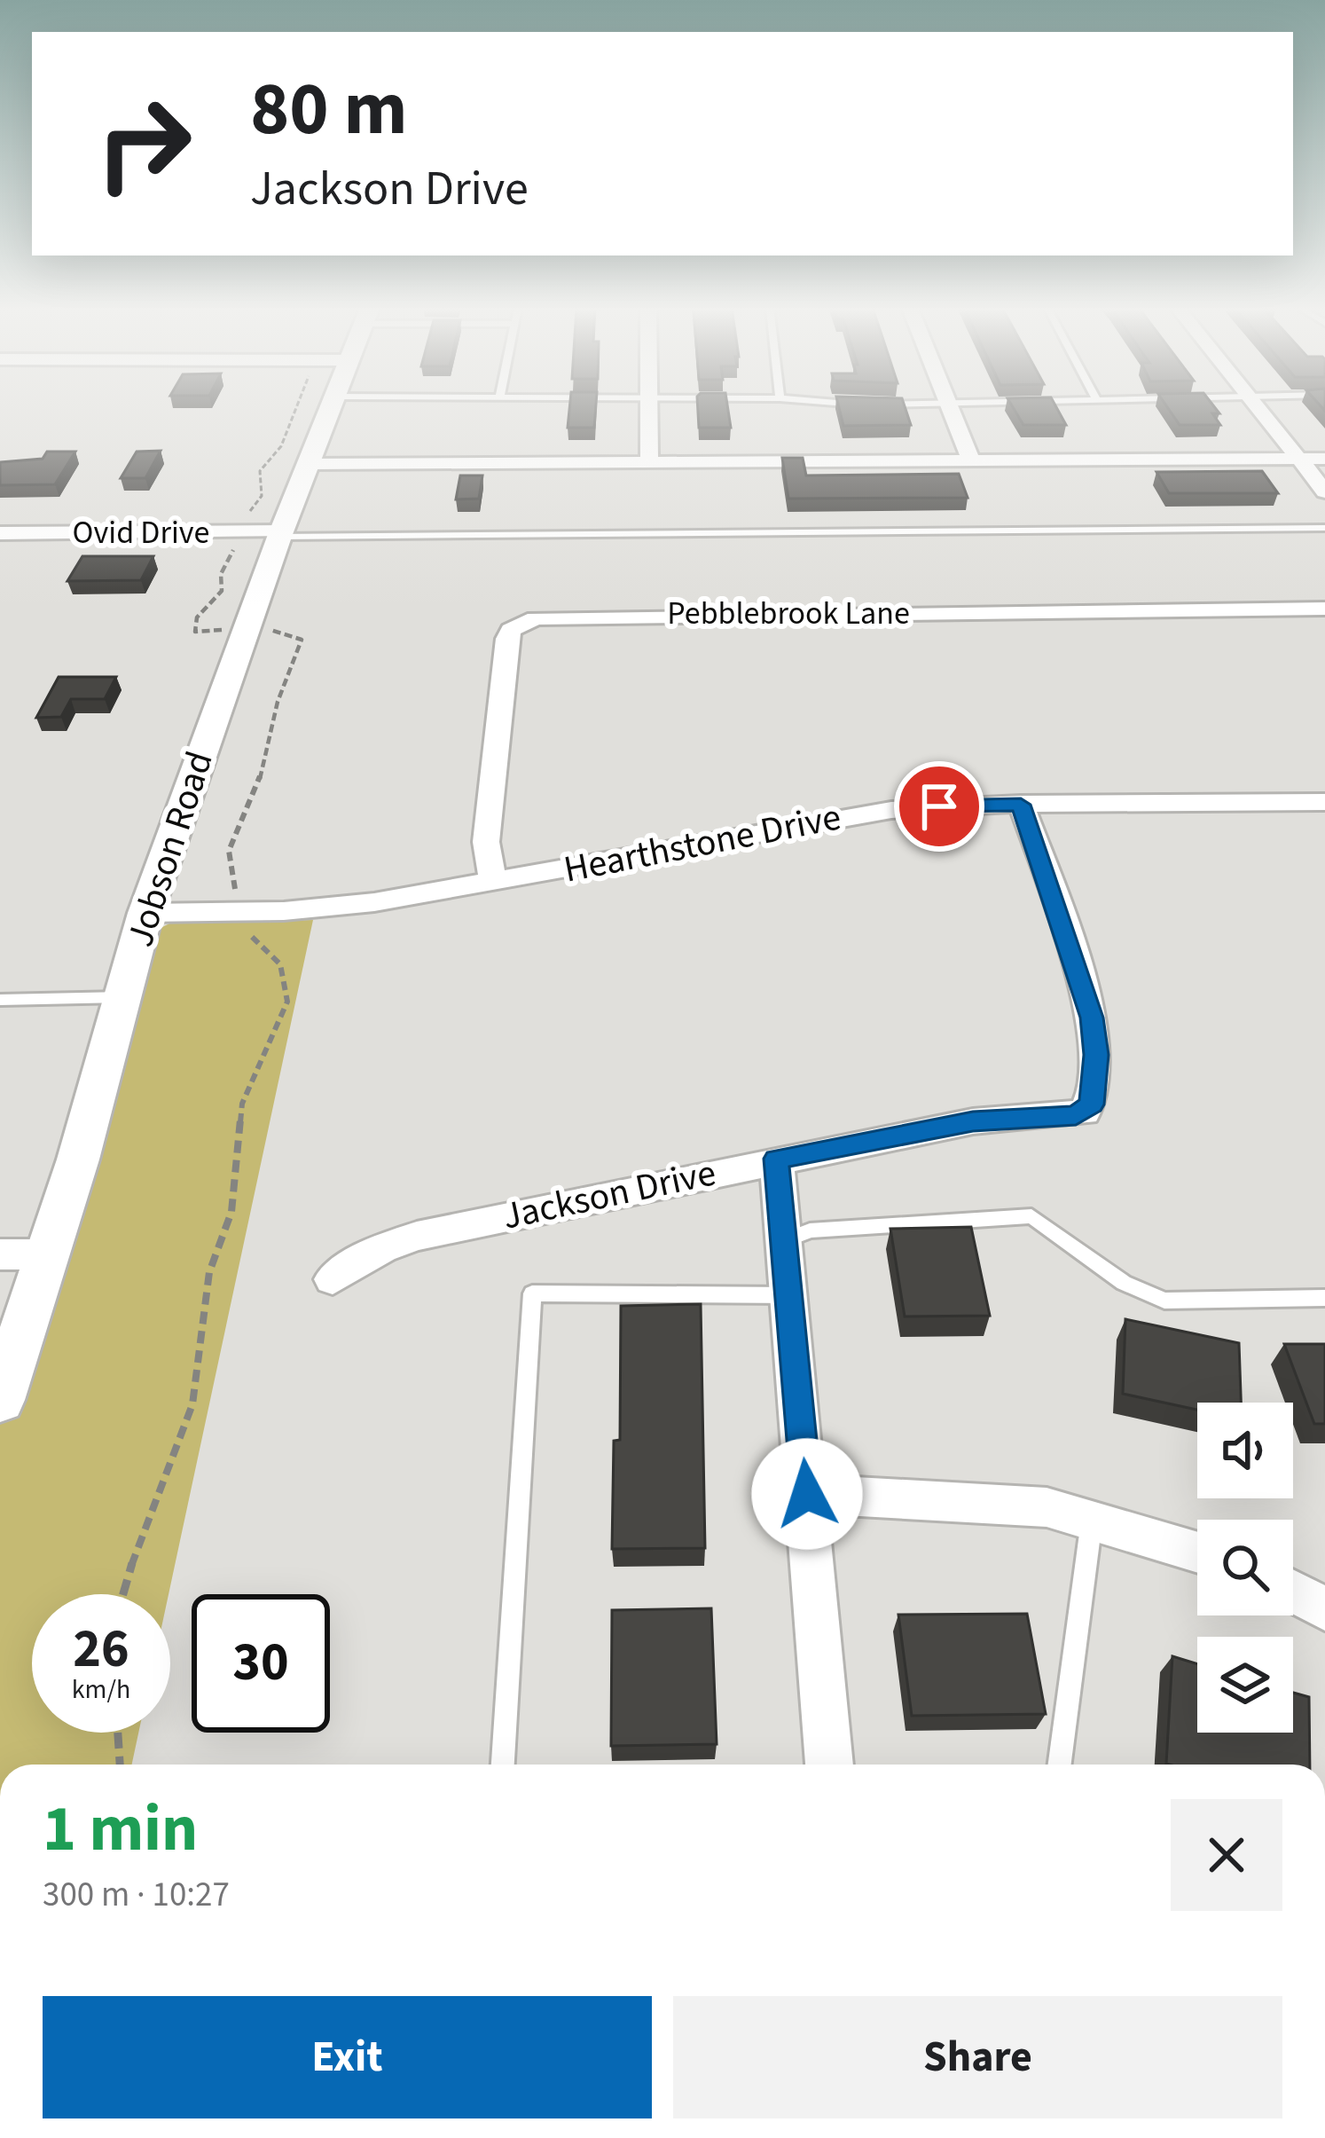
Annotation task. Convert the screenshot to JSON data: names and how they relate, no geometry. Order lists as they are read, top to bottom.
{
  "streets": {
    "street": [
      "Ovid Drive",
      "Pebblebrook Lane",
      "Hearthstone Drive",
      "Jobson Road",
      "Jackson Drive"
    ]
  },
  "crossings": [
    ["Ovid Drive", "Jobson Road"],
    ["Pebblebrook Lane", "Hearthstone Drive"],
    ["Hearthstone Drive", "Jobson Road"],
    ["Hearthstone Drive", "Jackson Drive"]
  ],
  "page": {
    "turn": ["80 m", "Jackson Drive"],
    "speed": "26 km/h",
    "limit": "30",
    "heading": ["1 min", "300 m · 10:27"],
    "buttons": ["Exit", "Share"]
  }
}
